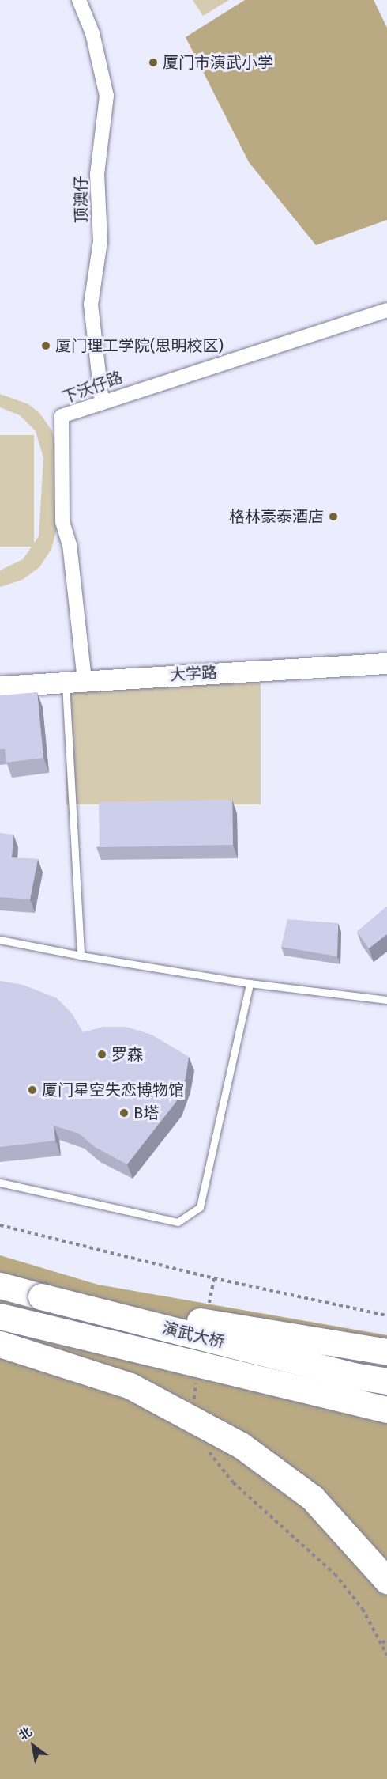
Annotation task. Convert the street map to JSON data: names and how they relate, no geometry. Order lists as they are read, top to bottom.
{
  "streets": {
    "highway": ["演武大桥"],
    "street": ["顶澳仔", "下沃仔路", "大学路"]
  },
  "crossings": [
    ["顶澳仔", "下沃仔路"],
    ["下沃仔路", "大学路"]
  ],
  "places": [
    "厦门市演武小学",
    "厦门理工学院(思明校区)",
    "格林豪泰酒店",
    "罗森",
    "厦门星空失恋博物馆",
    "B塔"
  ],
  "north": "top left"
}
